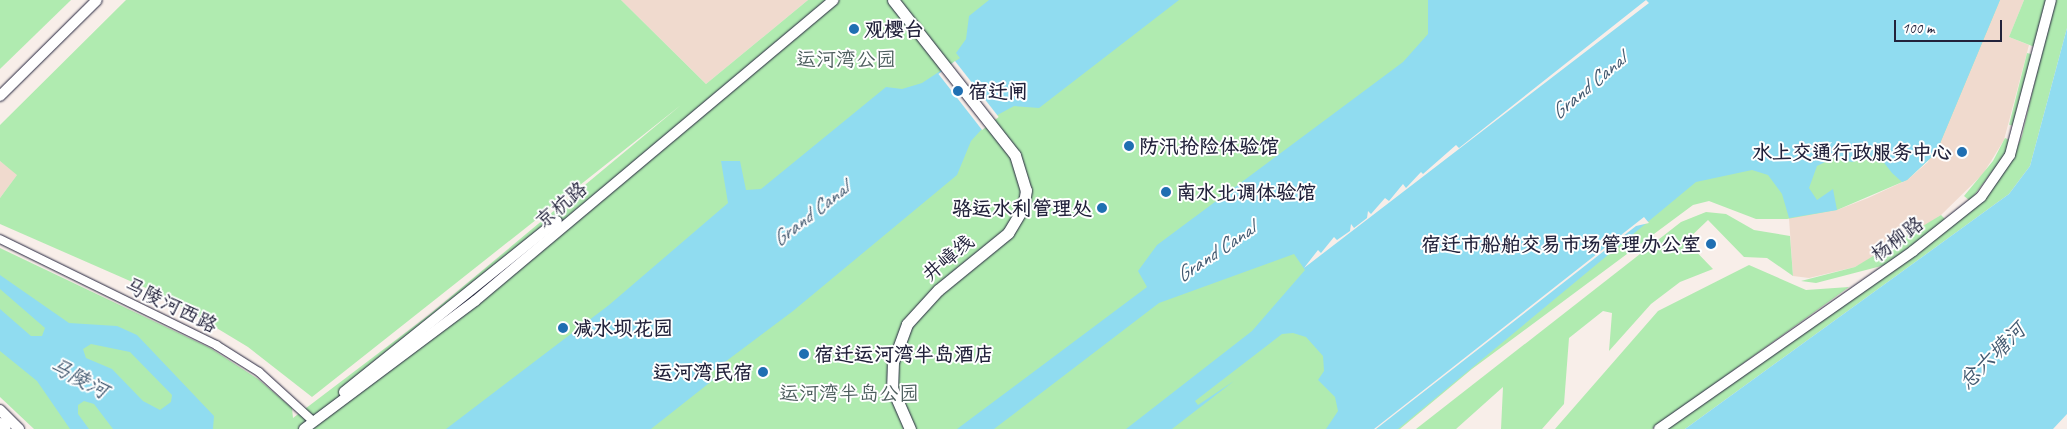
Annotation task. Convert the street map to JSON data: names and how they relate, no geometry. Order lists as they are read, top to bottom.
{
  "streets": {
    "main road": ["井嶂线"],
    "street": ["京杭路", "杨柳路", "马陵河西路"]
  },
  "crossings": [
    ["京杭路", "马陵河西路"]
  ],
  "water": ["Grand Canal", "总六塘河", "马陵河"],
  "parks": ["运河湾公园", "运河湾半岛公园"],
  "places": [
    "观樱台",
    "宿迁闸",
    "防汛抢险体验馆",
    "水上交通行政服务中心",
    "南水北调体验馆",
    "骆运水利管理处",
    "宿迁市船舶交易市场管理办公室",
    "减水坝花园",
    "宿迁运河湾半岛酒店",
    "运河湾民宿"
  ],
  "scale_bar": "100 m"
}
